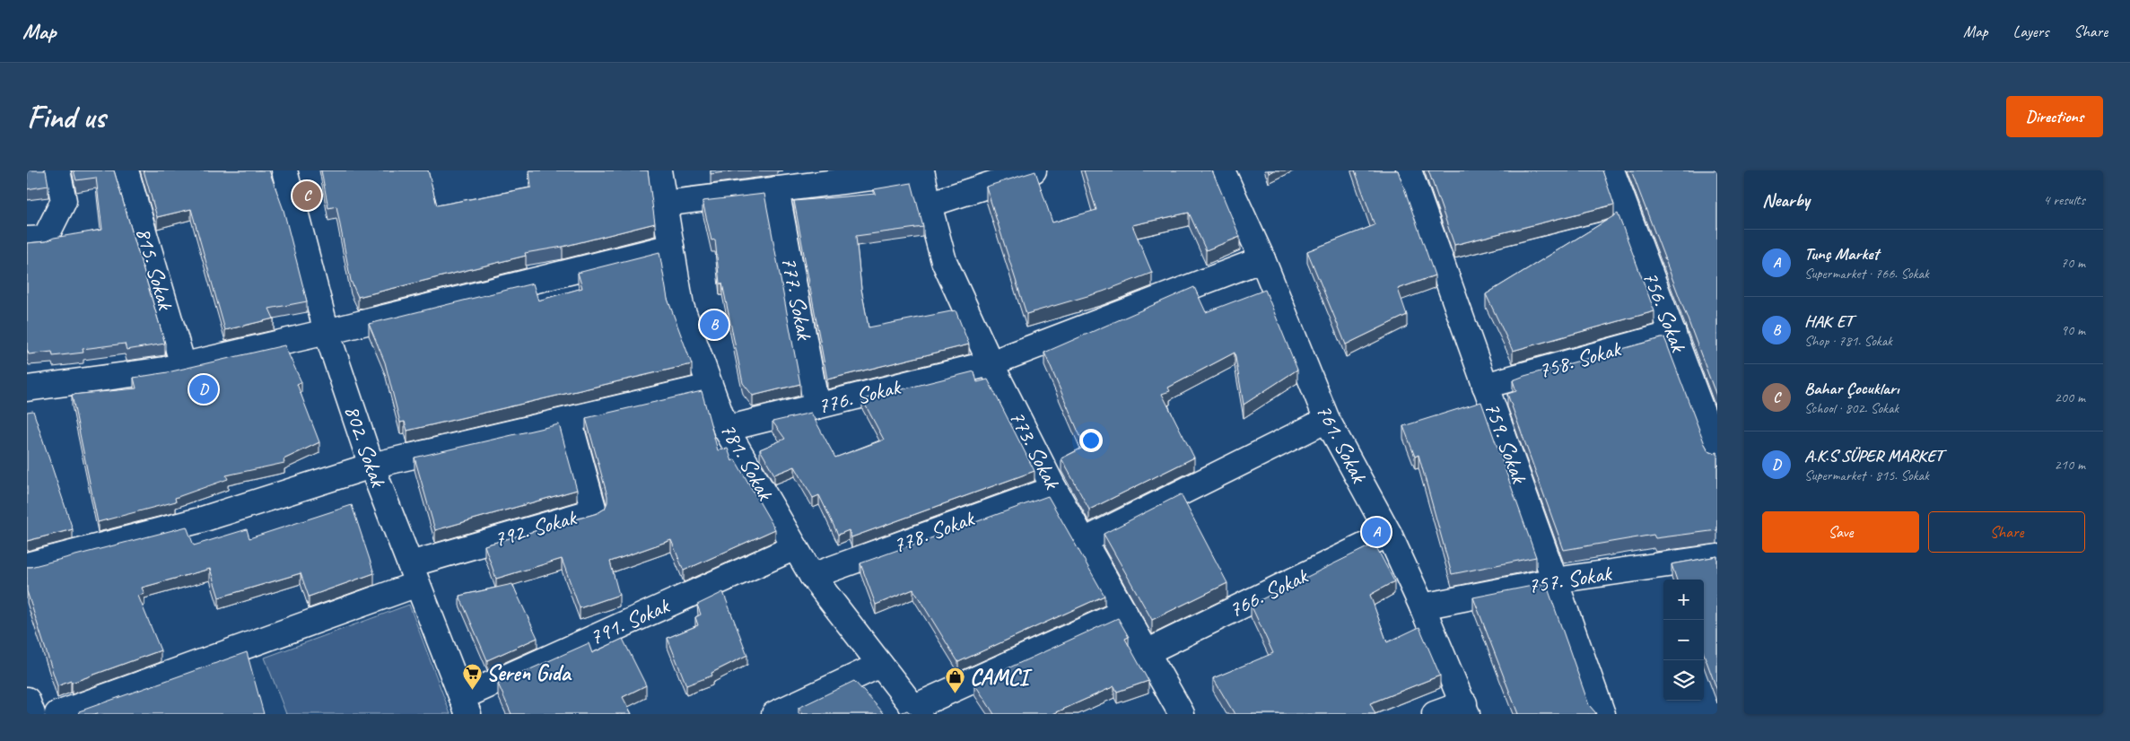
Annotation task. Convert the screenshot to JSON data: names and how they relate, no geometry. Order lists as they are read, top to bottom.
{
  "streets": {
    "street": [
      "815. Sokak",
      "777. Sokak",
      "756. Sokak",
      "758. Sokak",
      "776. Sokak",
      "759. Sokak",
      "761. Sokak",
      "802. Sokak",
      "773. Sokak",
      "781. Sokak",
      "792. Sokak",
      "778. Sokak",
      "757. Sokak",
      "766. Sokak",
      "791. Sokak"
    ]
  },
  "crossings": [
    ["777. Sokak", "776. Sokak"],
    ["756. Sokak", "758. Sokak"],
    ["758. Sokak", "759. Sokak"],
    ["776. Sokak", "761. Sokak"],
    ["776. Sokak", "773. Sokak"],
    ["776. Sokak", "781. Sokak"],
    ["759. Sokak", "757. Sokak"],
    ["761. Sokak", "757. Sokak"],
    ["761. Sokak", "766. Sokak"],
    ["802. Sokak", "792. Sokak"],
    ["802. Sokak", "791. Sokak"],
    ["773. Sokak", "778. Sokak"],
    ["773. Sokak", "766. Sokak"],
    ["781. Sokak", "778. Sokak"],
    ["781. Sokak", "791. Sokak"]
  ],
  "places": {
    "supermarket": ["Seren Gıda"],
    "shop": ["CAMCI"]
  },
  "page": {
    "header": "Map",
    "nav": ["Map", "Layers", "Share"],
    "buttons": [
      "Directions",
      ["Save", "Share"]
    ],
    "title": "Find us",
    "heading": ["Nearby", "4 results"],
    "pins": [
      "C",
      "B",
      "D",
      "A"
    ],
    "list": [
      {
        "mark": "A",
        "name": "Tunç Market",
        "note": "Supermarket · 766. Sokak",
        "value": "70 m"
      },
      {
        "mark": "B",
        "name": "HAK ET",
        "note": "Shop · 781. Sokak",
        "value": "90 m"
      },
      {
        "mark": "C",
        "name": "Bahar Çocukları",
        "note": "School · 802. Sokak",
        "value": "200 m"
      },
      {
        "mark": "D",
        "name": "A.K.S SÜPER MARKET",
        "note": "Supermarket · 815. Sokak",
        "value": "210 m"
      }
    ],
    "map_buttons": ["+", "−"]
  }
}
